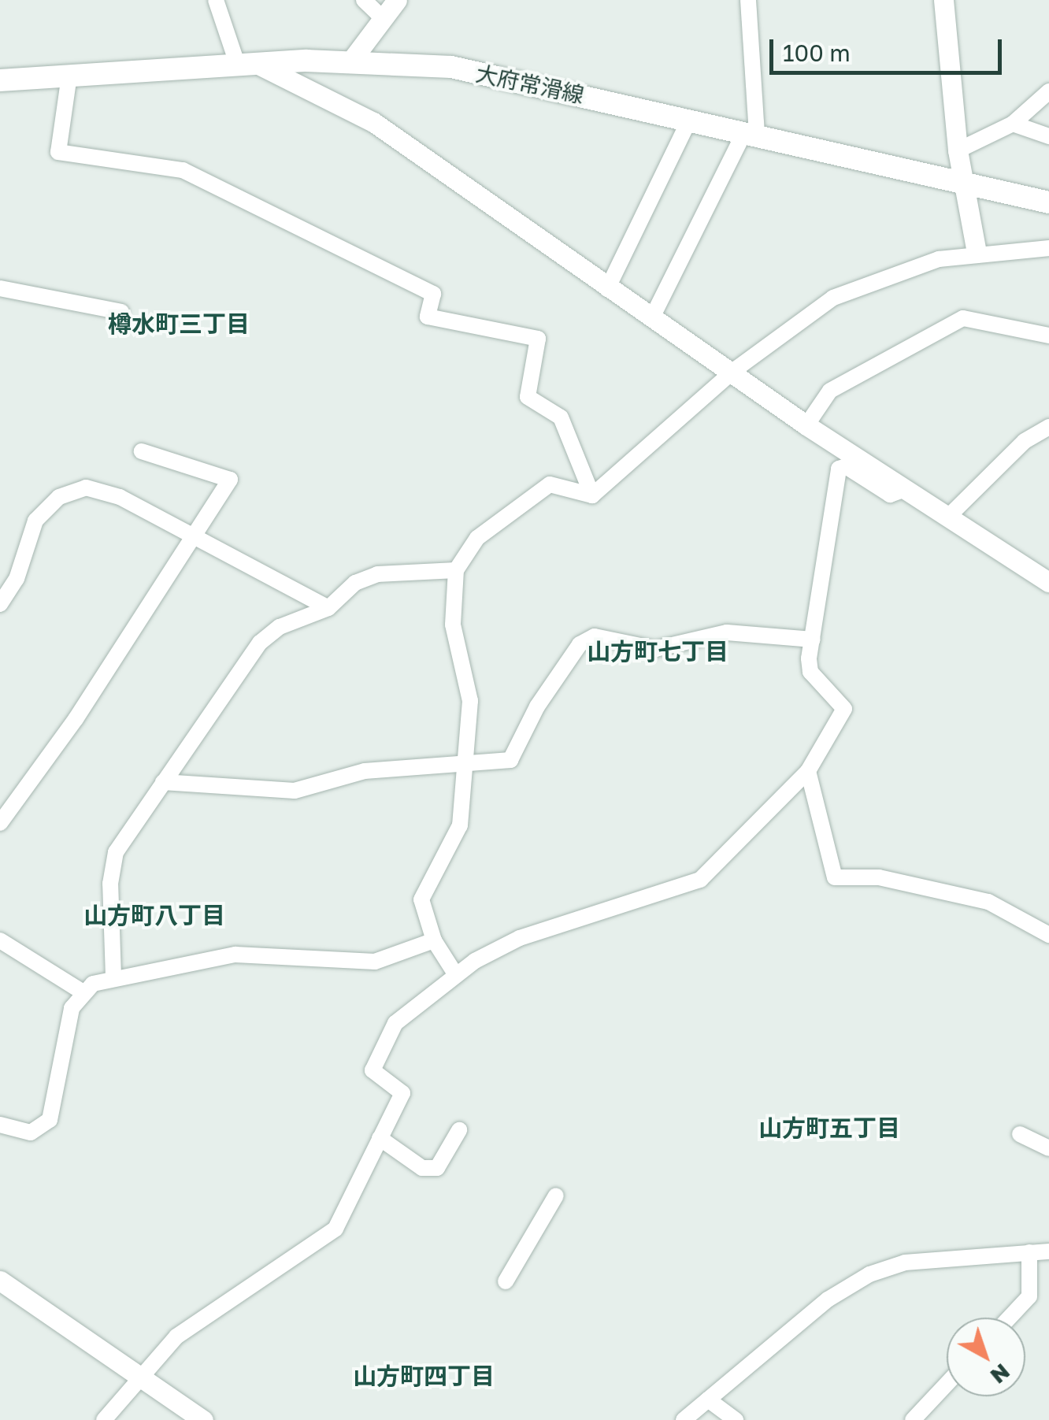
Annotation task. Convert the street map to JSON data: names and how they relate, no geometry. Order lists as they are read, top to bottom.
{
  "streets": {
    "main road": ["大府常滑線"]
  },
  "districts": [
    "樽水町三丁目",
    "山方町七丁目",
    "山方町八丁目",
    "山方町五丁目",
    "山方町四丁目"
  ],
  "scale_bar": "100 m",
  "north": "bottom right"
}
